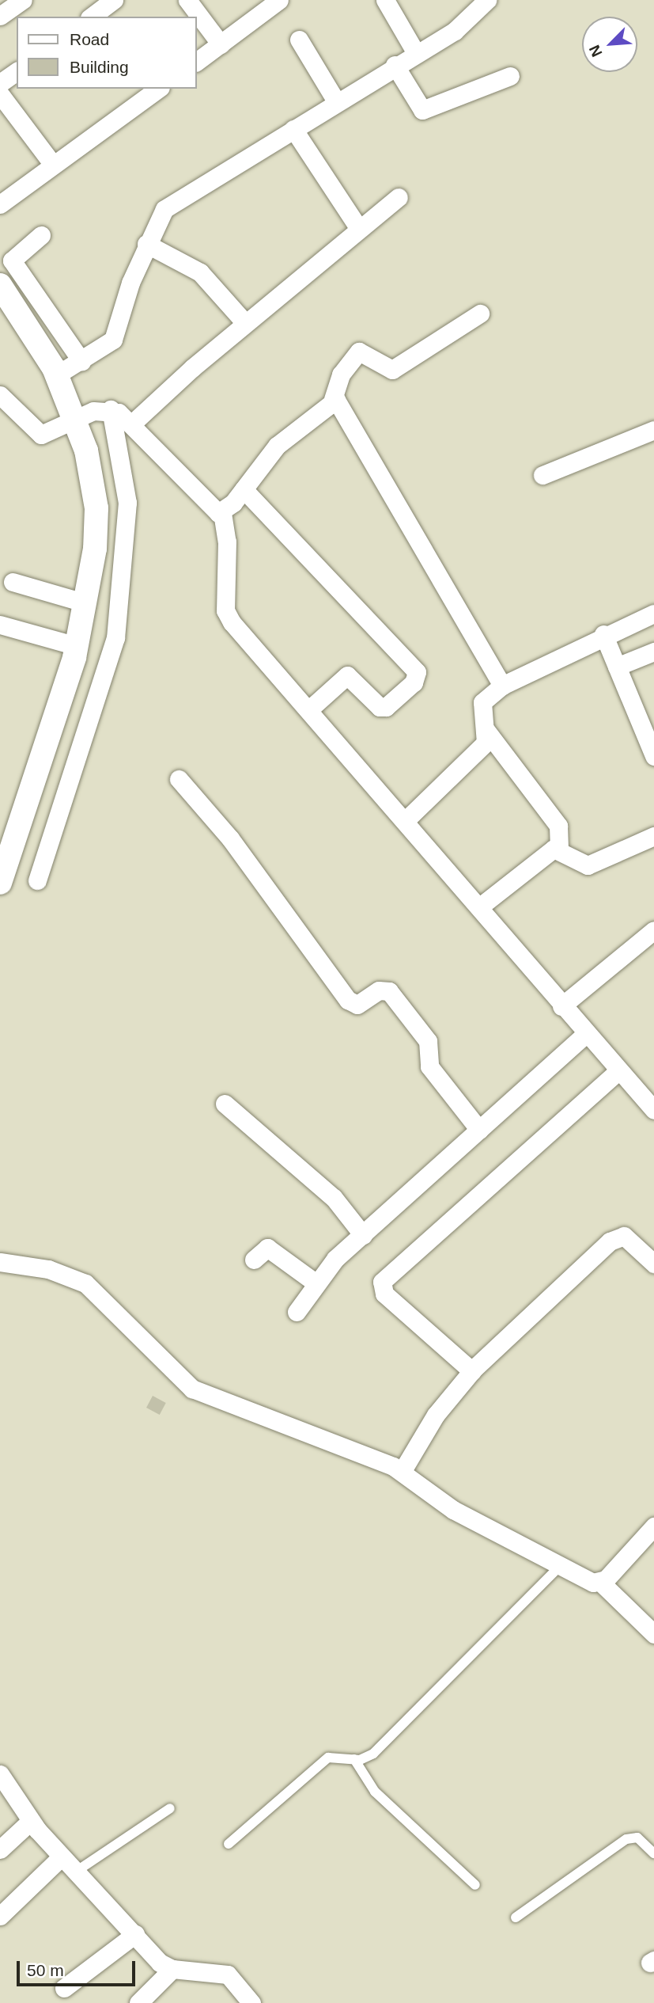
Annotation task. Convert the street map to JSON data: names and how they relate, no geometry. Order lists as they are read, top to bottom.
{
  "legend": ["Road", "Building"],
  "scale_bar": "50 m",
  "north": "bottom left"
}
